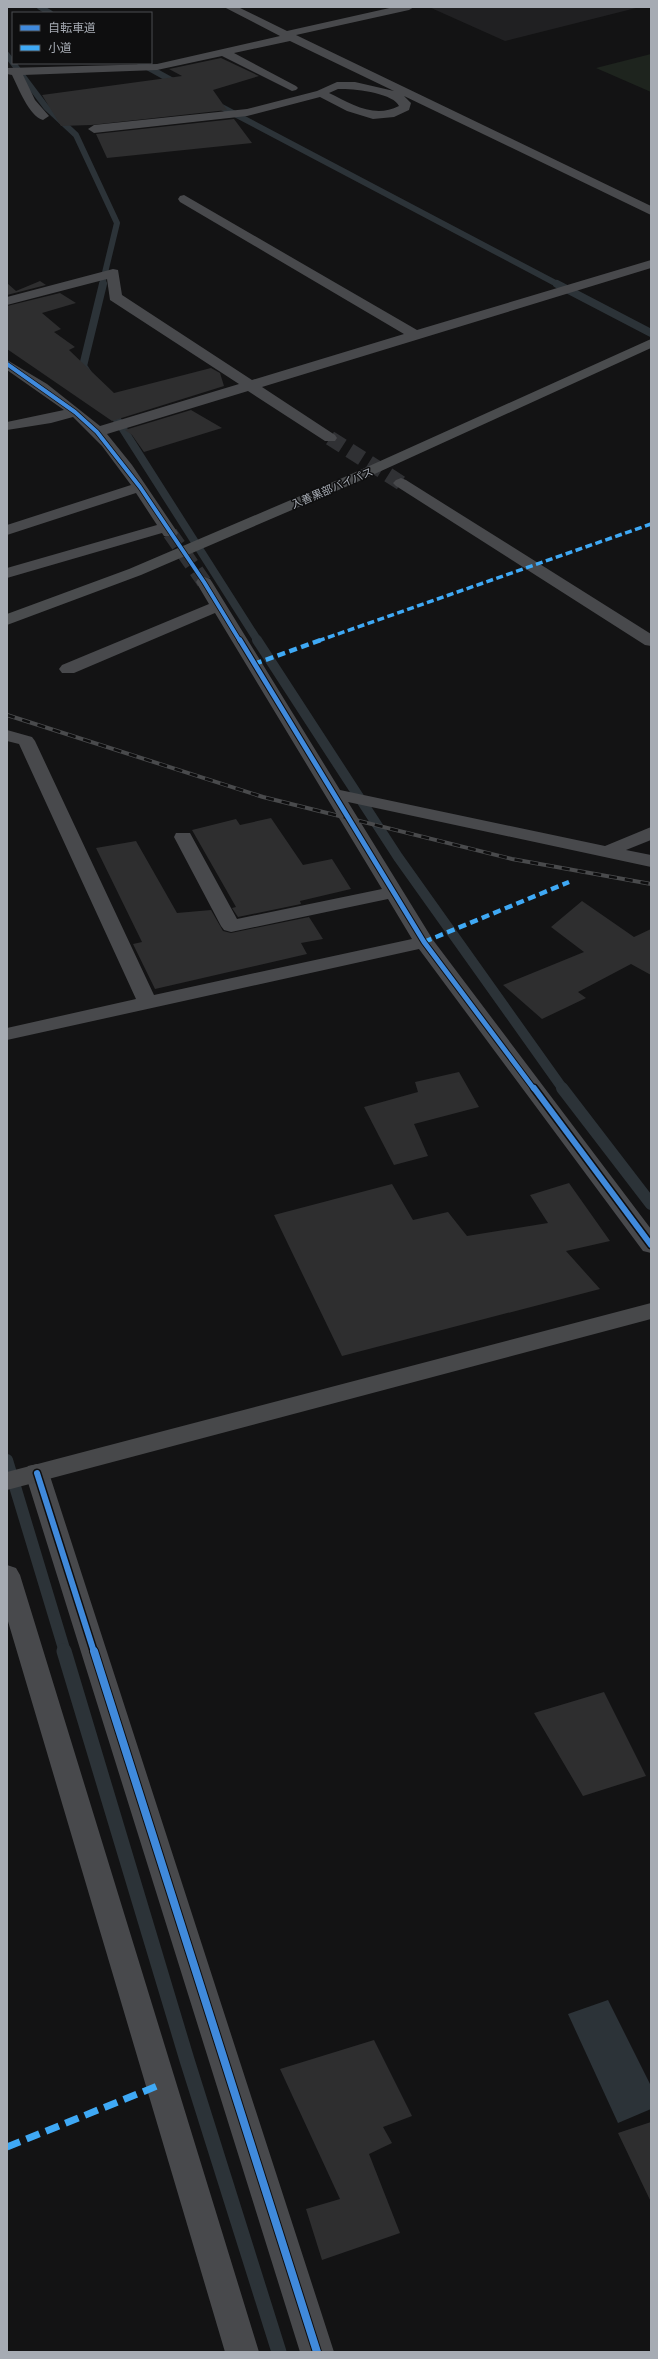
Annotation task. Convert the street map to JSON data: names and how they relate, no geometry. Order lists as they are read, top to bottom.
{
  "streets": {
    "highway": ["入善黒部バイパス"]
  },
  "legend": ["自転車道", "小道"]
}
